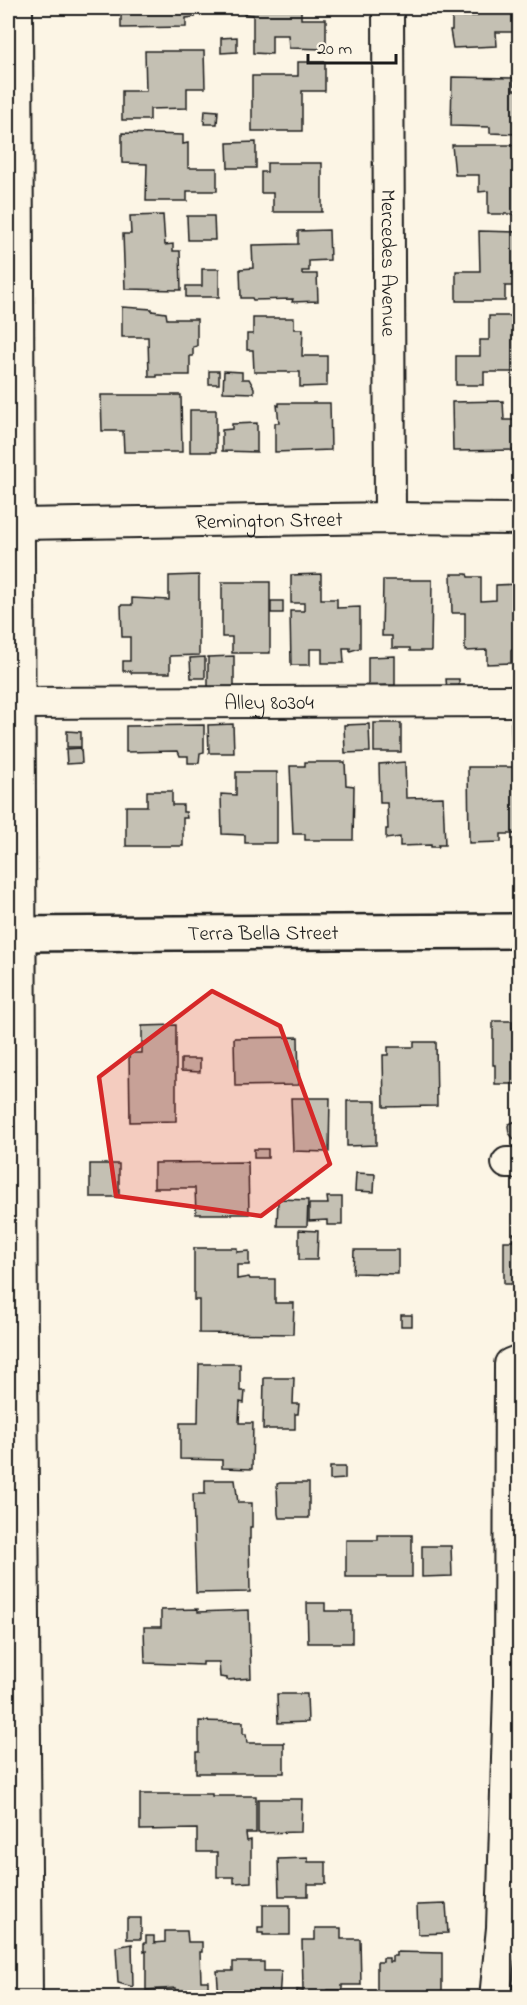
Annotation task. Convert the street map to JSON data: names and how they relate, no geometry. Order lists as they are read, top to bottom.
{
  "streets": {
    "main road": ["Terra Bella Street"],
    "street": ["Mercedes Avenue", "Remington Street", "Alley 80304"]
  },
  "crossings": [
    ["Mercedes Avenue", "Remington Street"]
  ],
  "scale_bar": "20 m"
}
